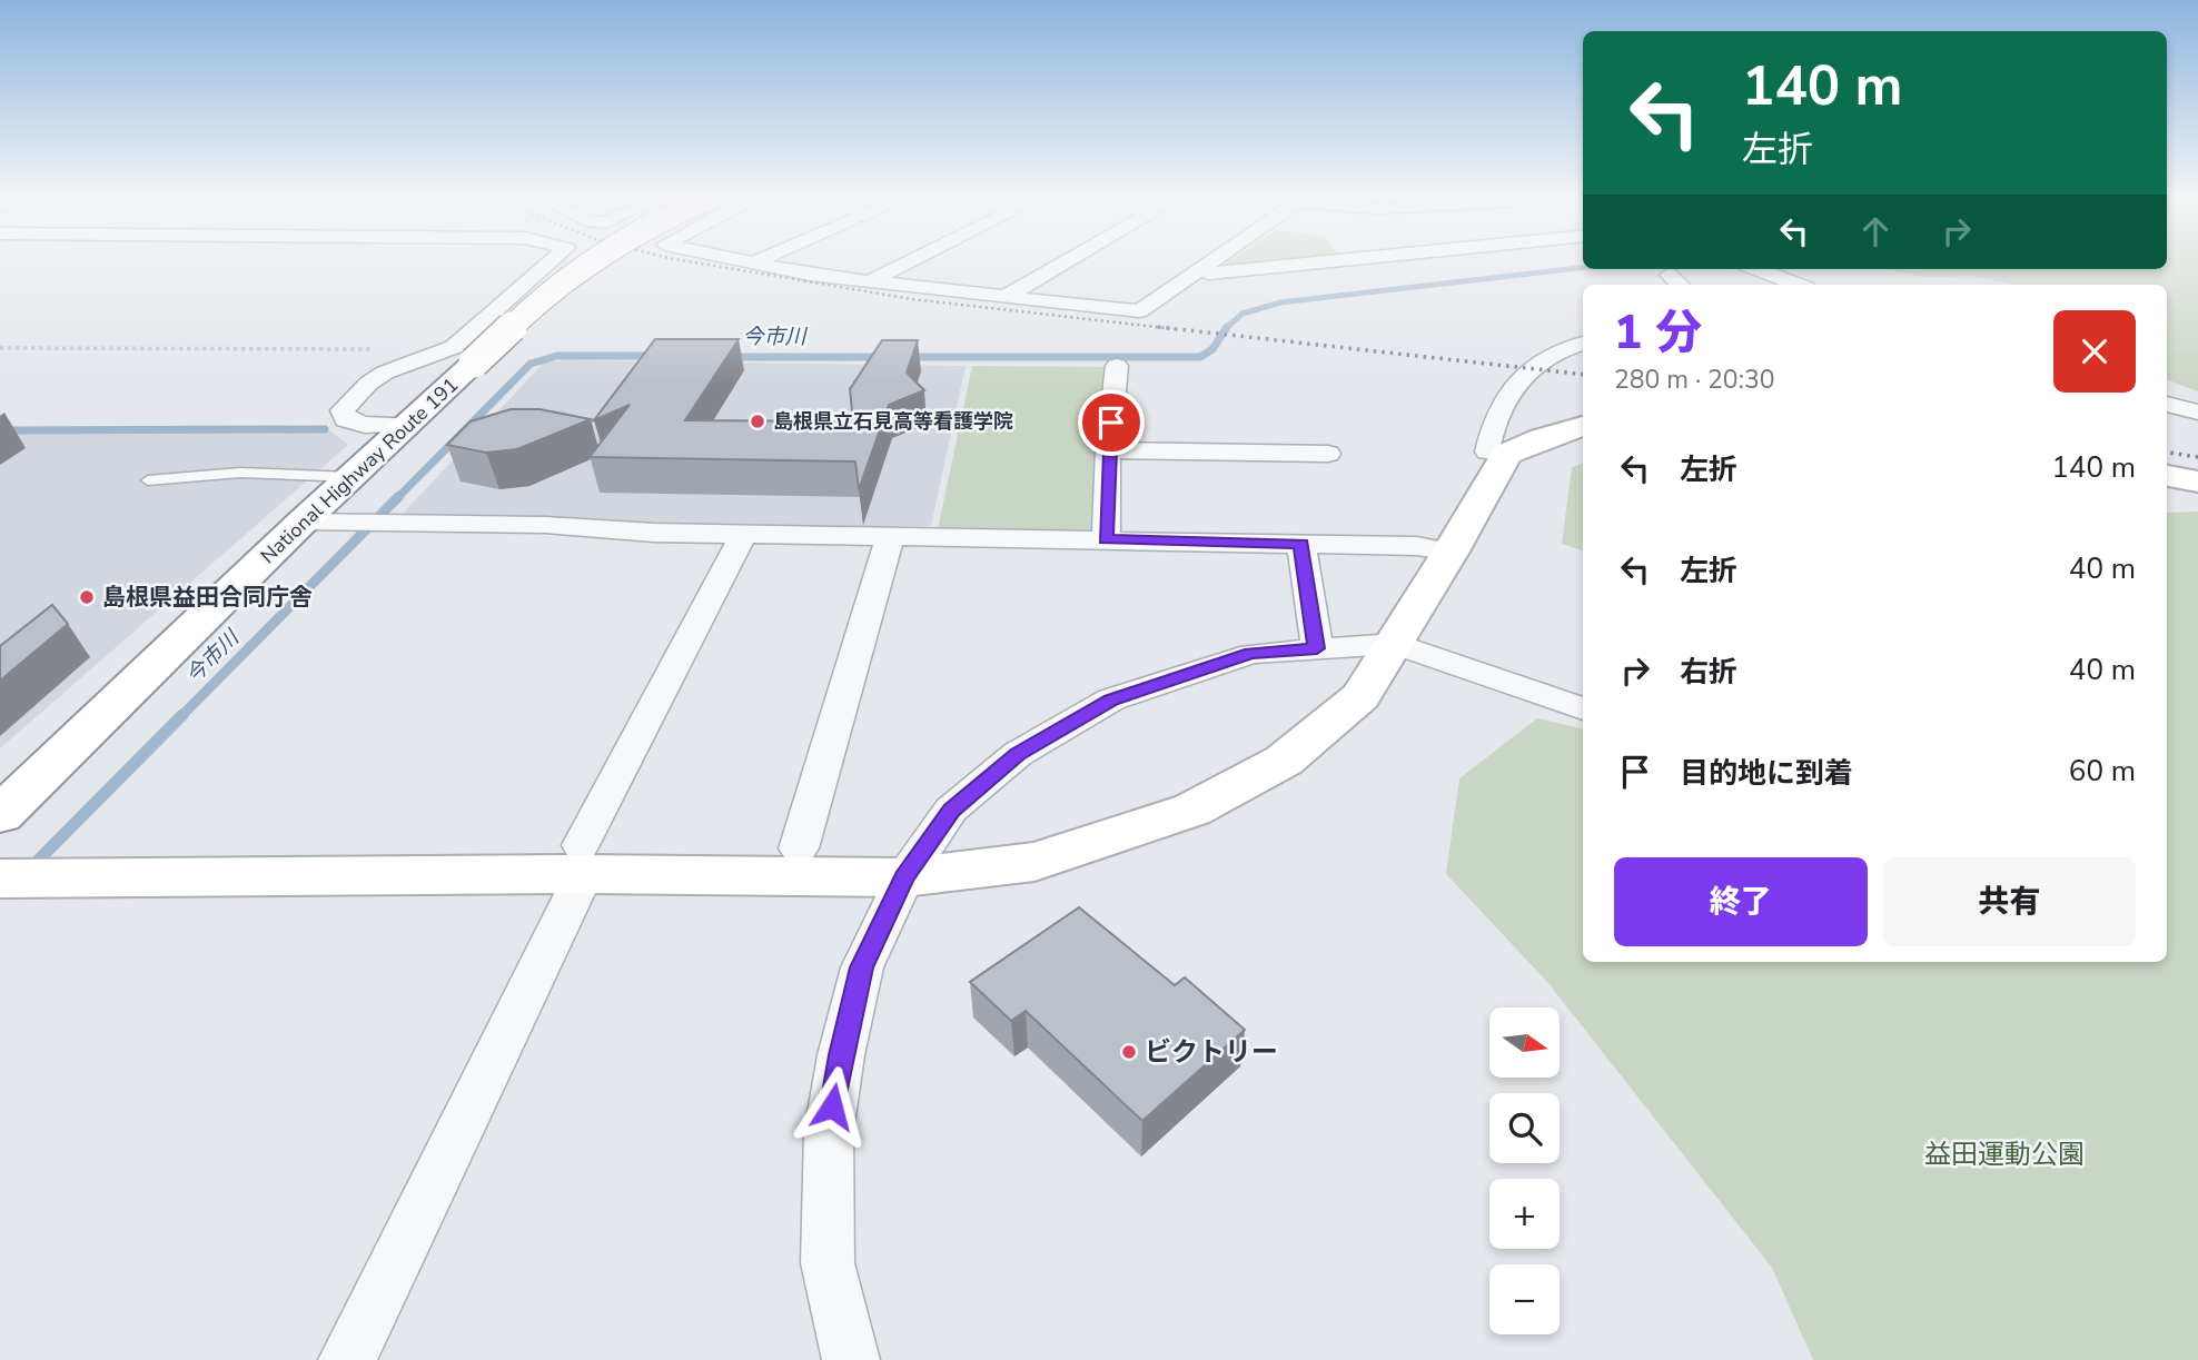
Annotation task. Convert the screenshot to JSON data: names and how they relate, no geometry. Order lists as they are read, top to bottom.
{
  "streets": {
    "main road": ["National Highway Route 191"]
  },
  "water": ["今市川"],
  "parks": ["益田運動公園"],
  "places": ["島根県立石見高等看護学院", "島根県益田合同庁舎", "ビクトリー"],
  "north": "right",
  "page": {
    "turn": ["140 m", "左折"],
    "heading": ["1 分", "280 m · 20:30"],
    "list": [
      {
        "name": "左折",
        "value": "140 m"
      },
      {
        "name": "左折",
        "value": "40 m"
      },
      {
        "name": "右折",
        "value": "40 m"
      },
      {
        "name": "目的地に到着",
        "value": "60 m"
      }
    ],
    "buttons": ["終了", "共有"],
    "map_buttons": ["+", "−"]
  }
}
